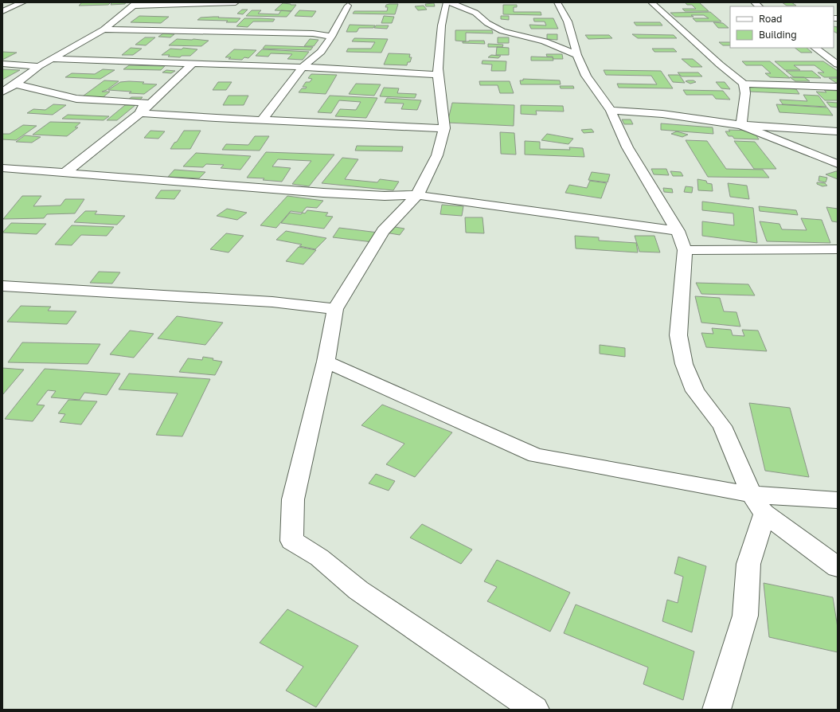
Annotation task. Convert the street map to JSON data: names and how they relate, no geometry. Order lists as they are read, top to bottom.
{
  "legend": ["Road", "Building"]
}
